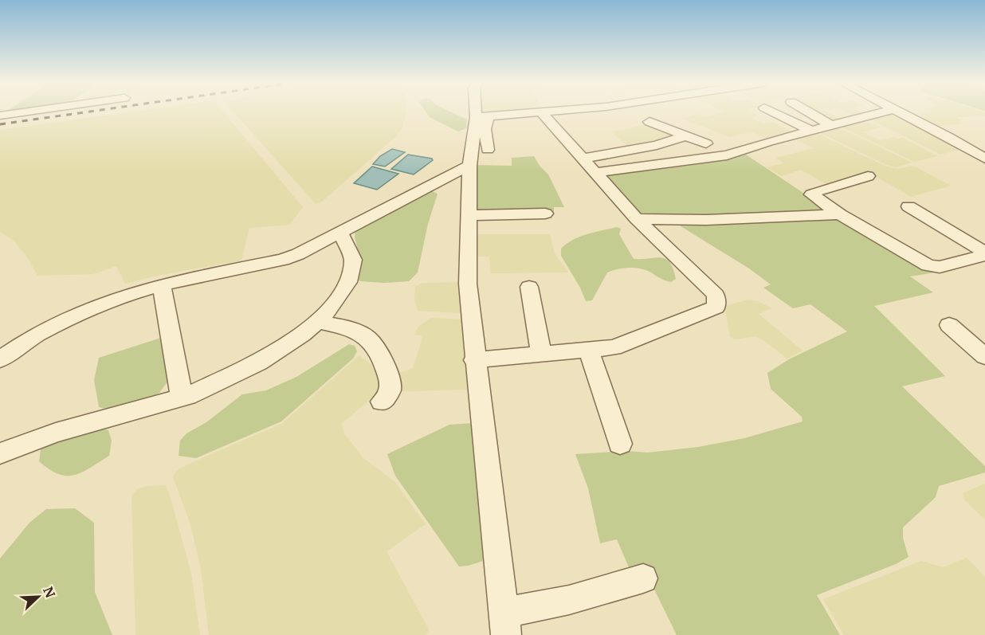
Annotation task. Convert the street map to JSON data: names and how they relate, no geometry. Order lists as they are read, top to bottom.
{
  "north": "top right"
}
